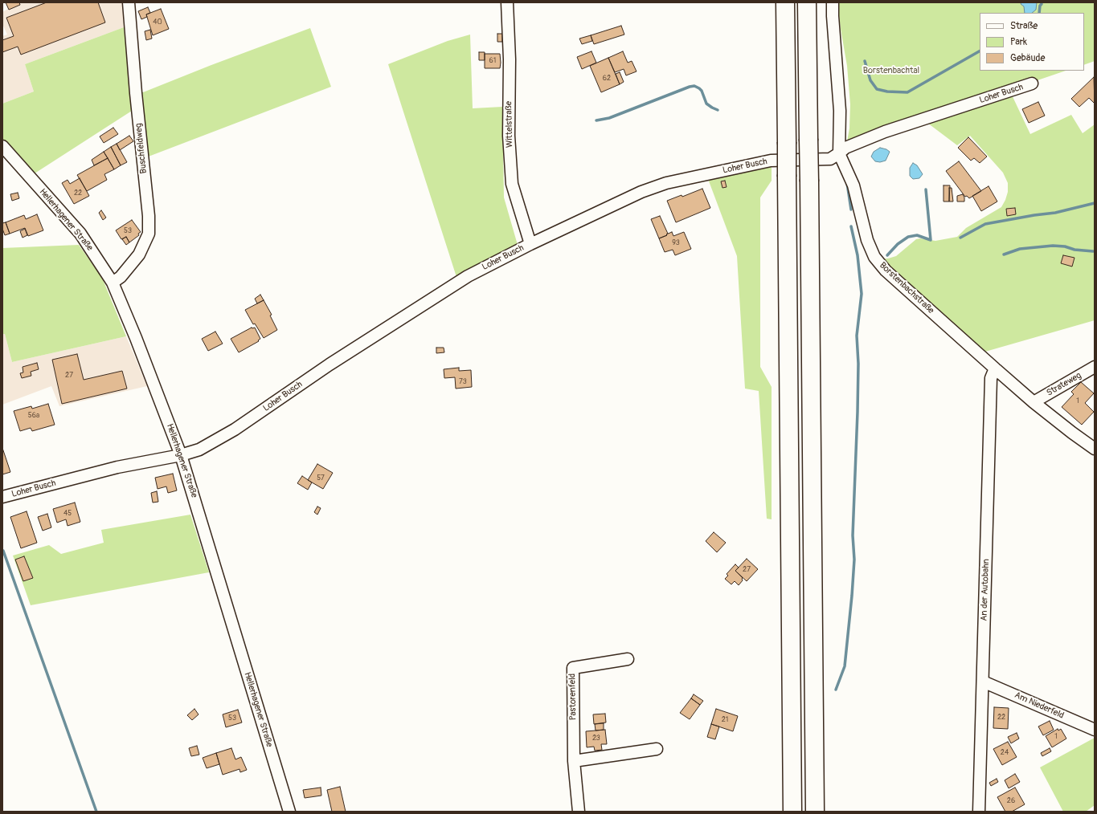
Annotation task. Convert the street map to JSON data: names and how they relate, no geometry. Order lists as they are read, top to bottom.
{
  "streets": {
    "street": [
      "Loher Busch",
      "Wittelstraße",
      "Buschfeldweg",
      "Hellerhagener Straße",
      "Borstenbachstraße",
      "Strateweg",
      "An der Autobahn",
      "Pastorenfeld",
      "Am Niederfeld"
    ]
  },
  "crossings": [
    ["Loher Busch", "Wittelstraße"],
    ["Loher Busch", "Hellerhagener Straße"],
    ["Loher Busch", "Borstenbachstraße"],
    ["Buschfeldweg", "Hellerhagener Straße"],
    ["Borstenbachstraße", "Strateweg"],
    ["Borstenbachstraße", "An der Autobahn"],
    ["An der Autobahn", "Am Niederfeld"]
  ],
  "parks": ["Borstenbachtal"],
  "house_numbers": [
    "40",
    "61",
    "62",
    "22",
    "53",
    "93",
    "27",
    "73",
    "1",
    "56a",
    "57",
    "45",
    "27",
    "22",
    "53",
    "21",
    "1",
    "23",
    "24",
    "26"
  ],
  "legend": ["Straße", "Park", "Gebäude"]
}
